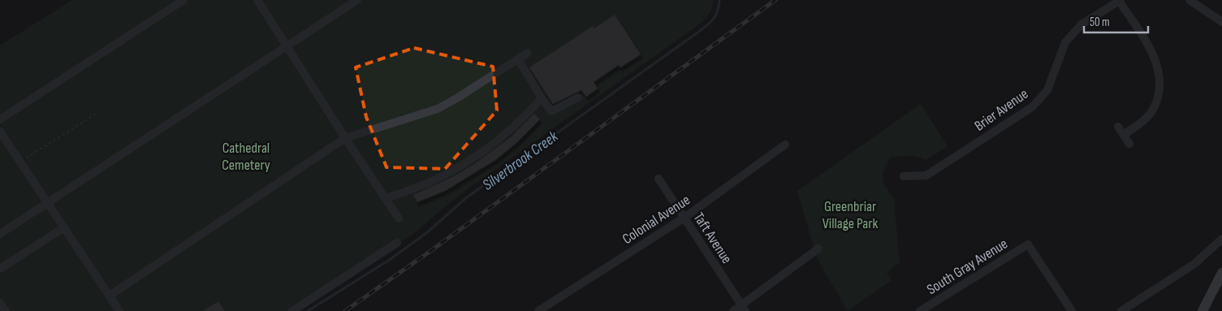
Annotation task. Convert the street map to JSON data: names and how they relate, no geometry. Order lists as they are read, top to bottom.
{
  "streets": {
    "street": [
      "Brier Avenue",
      "Colonial Avenue",
      "Taft Avenue",
      "South Gray Avenue"
    ]
  },
  "crossings": [
    ["Colonial Avenue", "Taft Avenue"]
  ],
  "water": ["Silverbrook Creek"],
  "parks": ["Cathedral Cemetery", "Greenbriar Village Park"],
  "scale_bar": "50 m"
}
